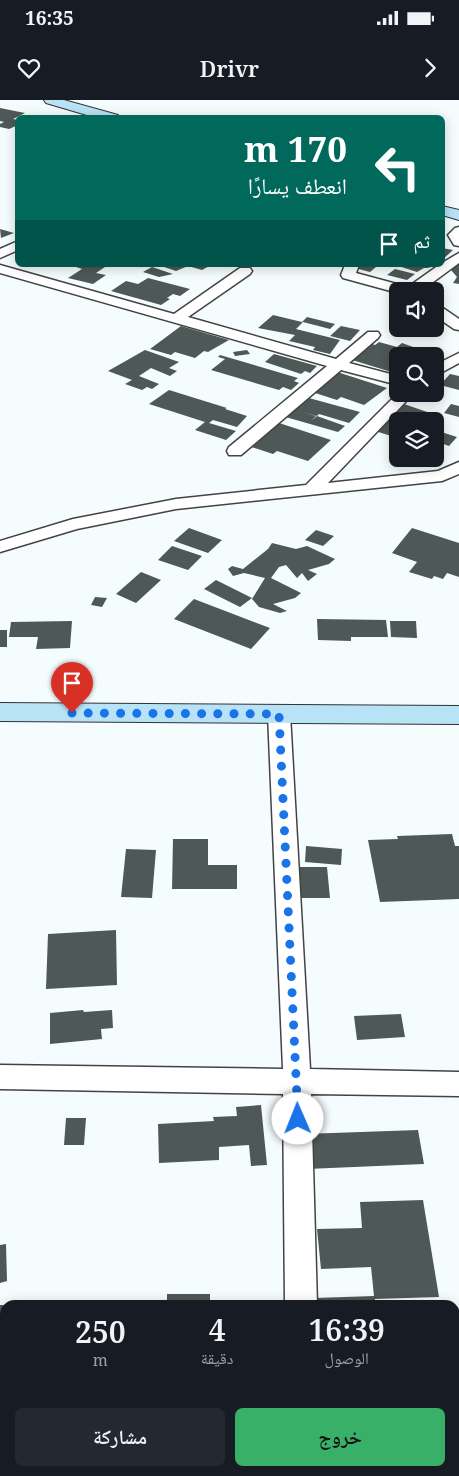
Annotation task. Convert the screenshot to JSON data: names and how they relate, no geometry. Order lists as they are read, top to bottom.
{
  "page": {
    "status": "16:35",
    "header": "Drivr",
    "turn": ["170 m", "انعطف يسارًا"],
    "then": "ثم",
    "eta": [
      "16:39",
      "الوصول",
      "4",
      "دقيقة",
      "250",
      "m"
    ],
    "buttons": ["خروج", "مشاركة"]
  }
}
